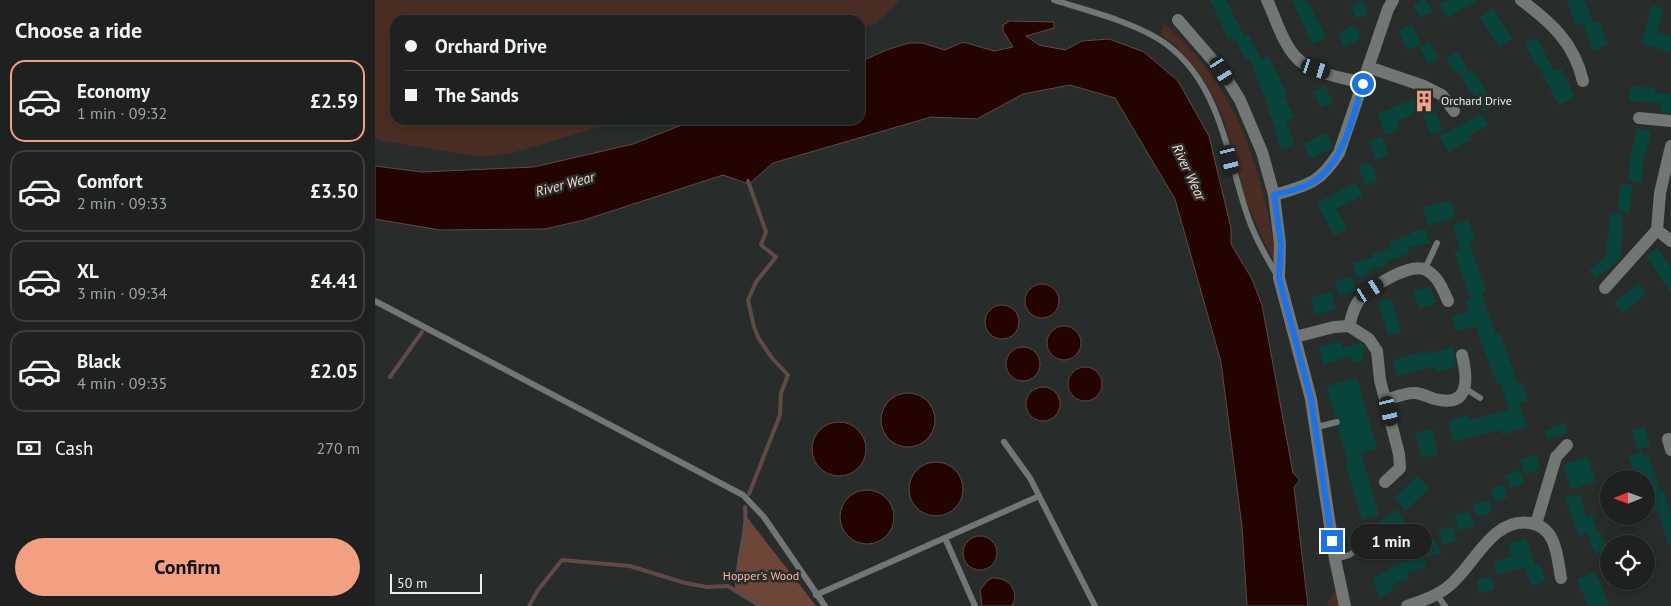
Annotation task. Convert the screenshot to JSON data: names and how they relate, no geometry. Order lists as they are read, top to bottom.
{
  "water": ["River Wear"],
  "parks": ["Hopper's Wood"],
  "places": {
    "building": ["Orchard Drive"]
  },
  "scale_bar": "50 m",
  "north": "left",
  "page": {
    "heading": "Choose a ride",
    "banner": ["Orchard Drive", "The Sands"],
    "list": [
      {
        "name": "Economy",
        "note": "1 min · 09:32",
        "value": "£2.59"
      },
      {
        "name": "Comfort",
        "note": "2 min · 09:33",
        "value": "£3.50"
      },
      {
        "name": "XL",
        "note": "3 min · 09:34",
        "value": "£4.41"
      },
      {
        "name": "Black",
        "note": "4 min · 09:35",
        "value": "£2.05"
      }
    ],
    "pay": ["Cash", "270 m"],
    "bubble": "1 min",
    "buttons": "Confirm",
    "scale": "50 m"
  }
}
